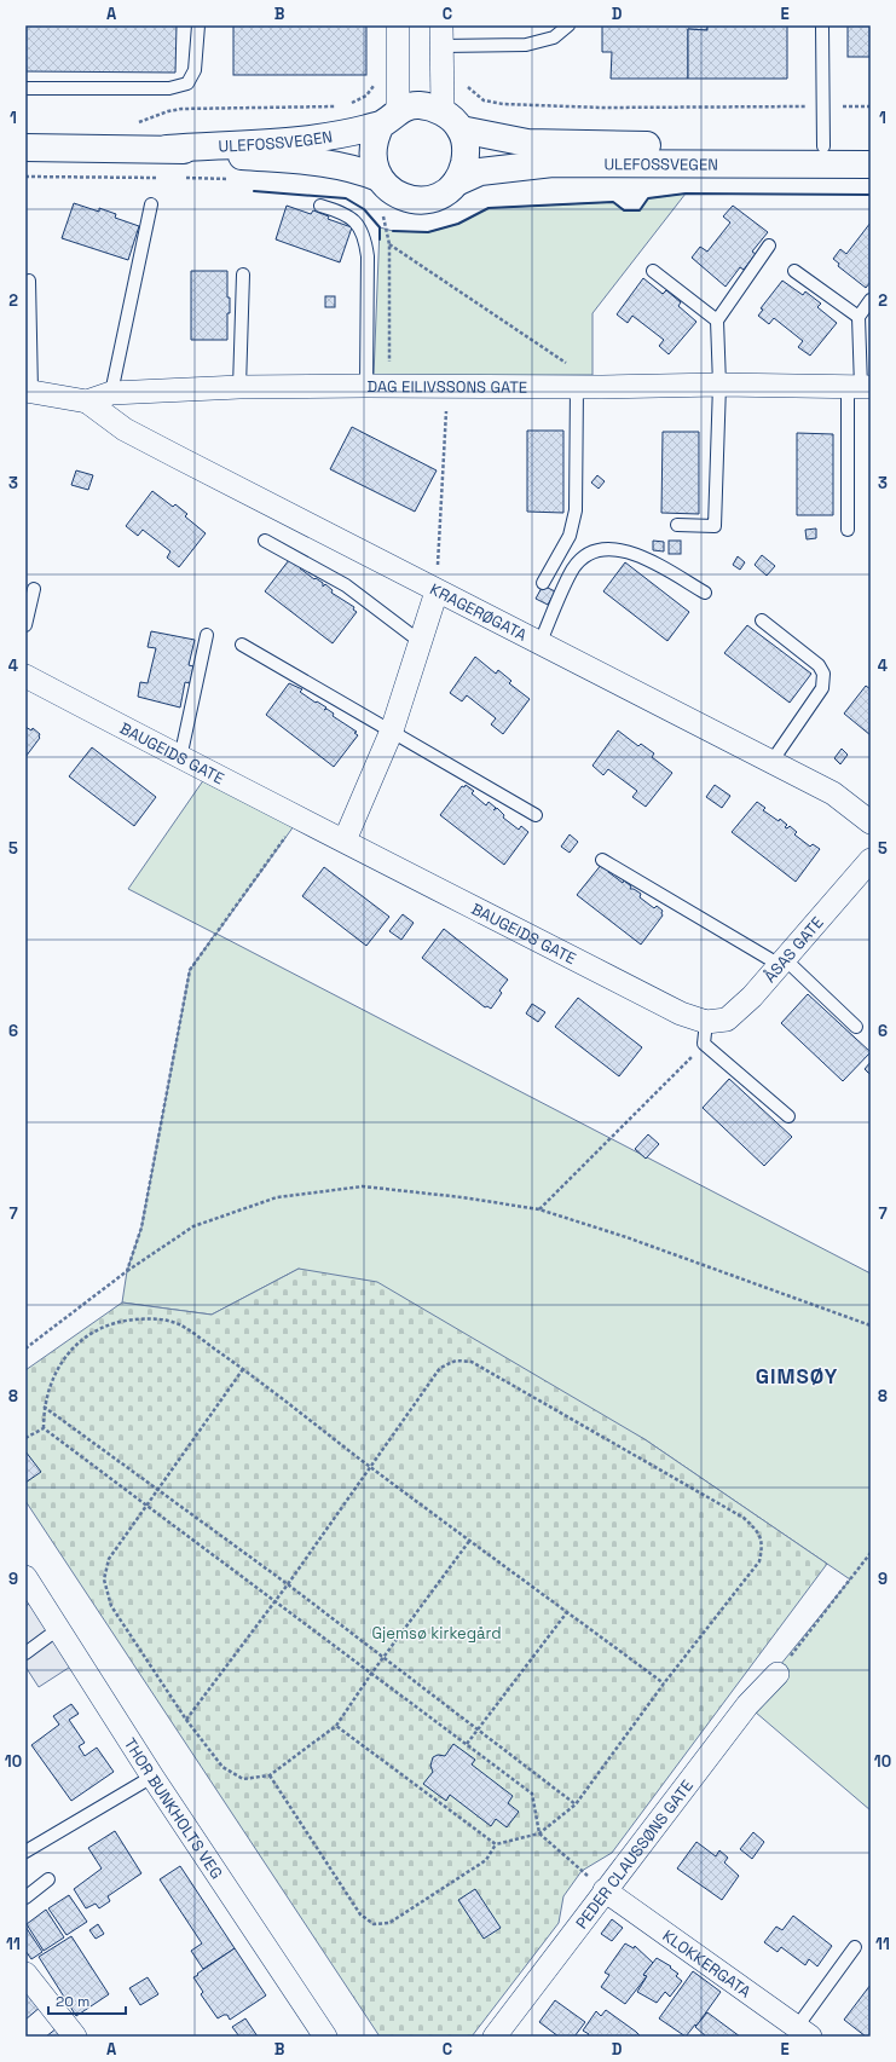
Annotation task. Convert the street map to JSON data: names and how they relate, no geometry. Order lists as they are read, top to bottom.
{
  "streets": {
    "main road": ["ULEFOSSVEGEN"],
    "street": [
      "DAG EILIVSSONS GATE",
      "KRAGERØGATA",
      "BAUGEIDS GATE",
      "ÅSAS GATE",
      "THOR BUNKHOLTS VEG",
      "PEDER CLAUSSØNS GATE",
      "KLOKKERGATA"
    ]
  },
  "crossings": [
    ["DAG EILIVSSONS GATE", "KRAGERØGATA"],
    ["BAUGEIDS GATE", "ÅSAS GATE"],
    ["PEDER CLAUSSØNS GATE", "KLOKKERGATA"]
  ],
  "districts": ["GIMSØY"],
  "parks": ["Gjemsø kirkegård"],
  "scale_bar": "20 m",
  "grid": {
    "columns": [
      "A",
      "B",
      "C",
      "D",
      "E"
    ],
    "rows": [
      "1",
      "2",
      "3",
      "4",
      "5",
      "6",
      "7",
      "8",
      "9",
      "10",
      "11"
    ]
  }
}
